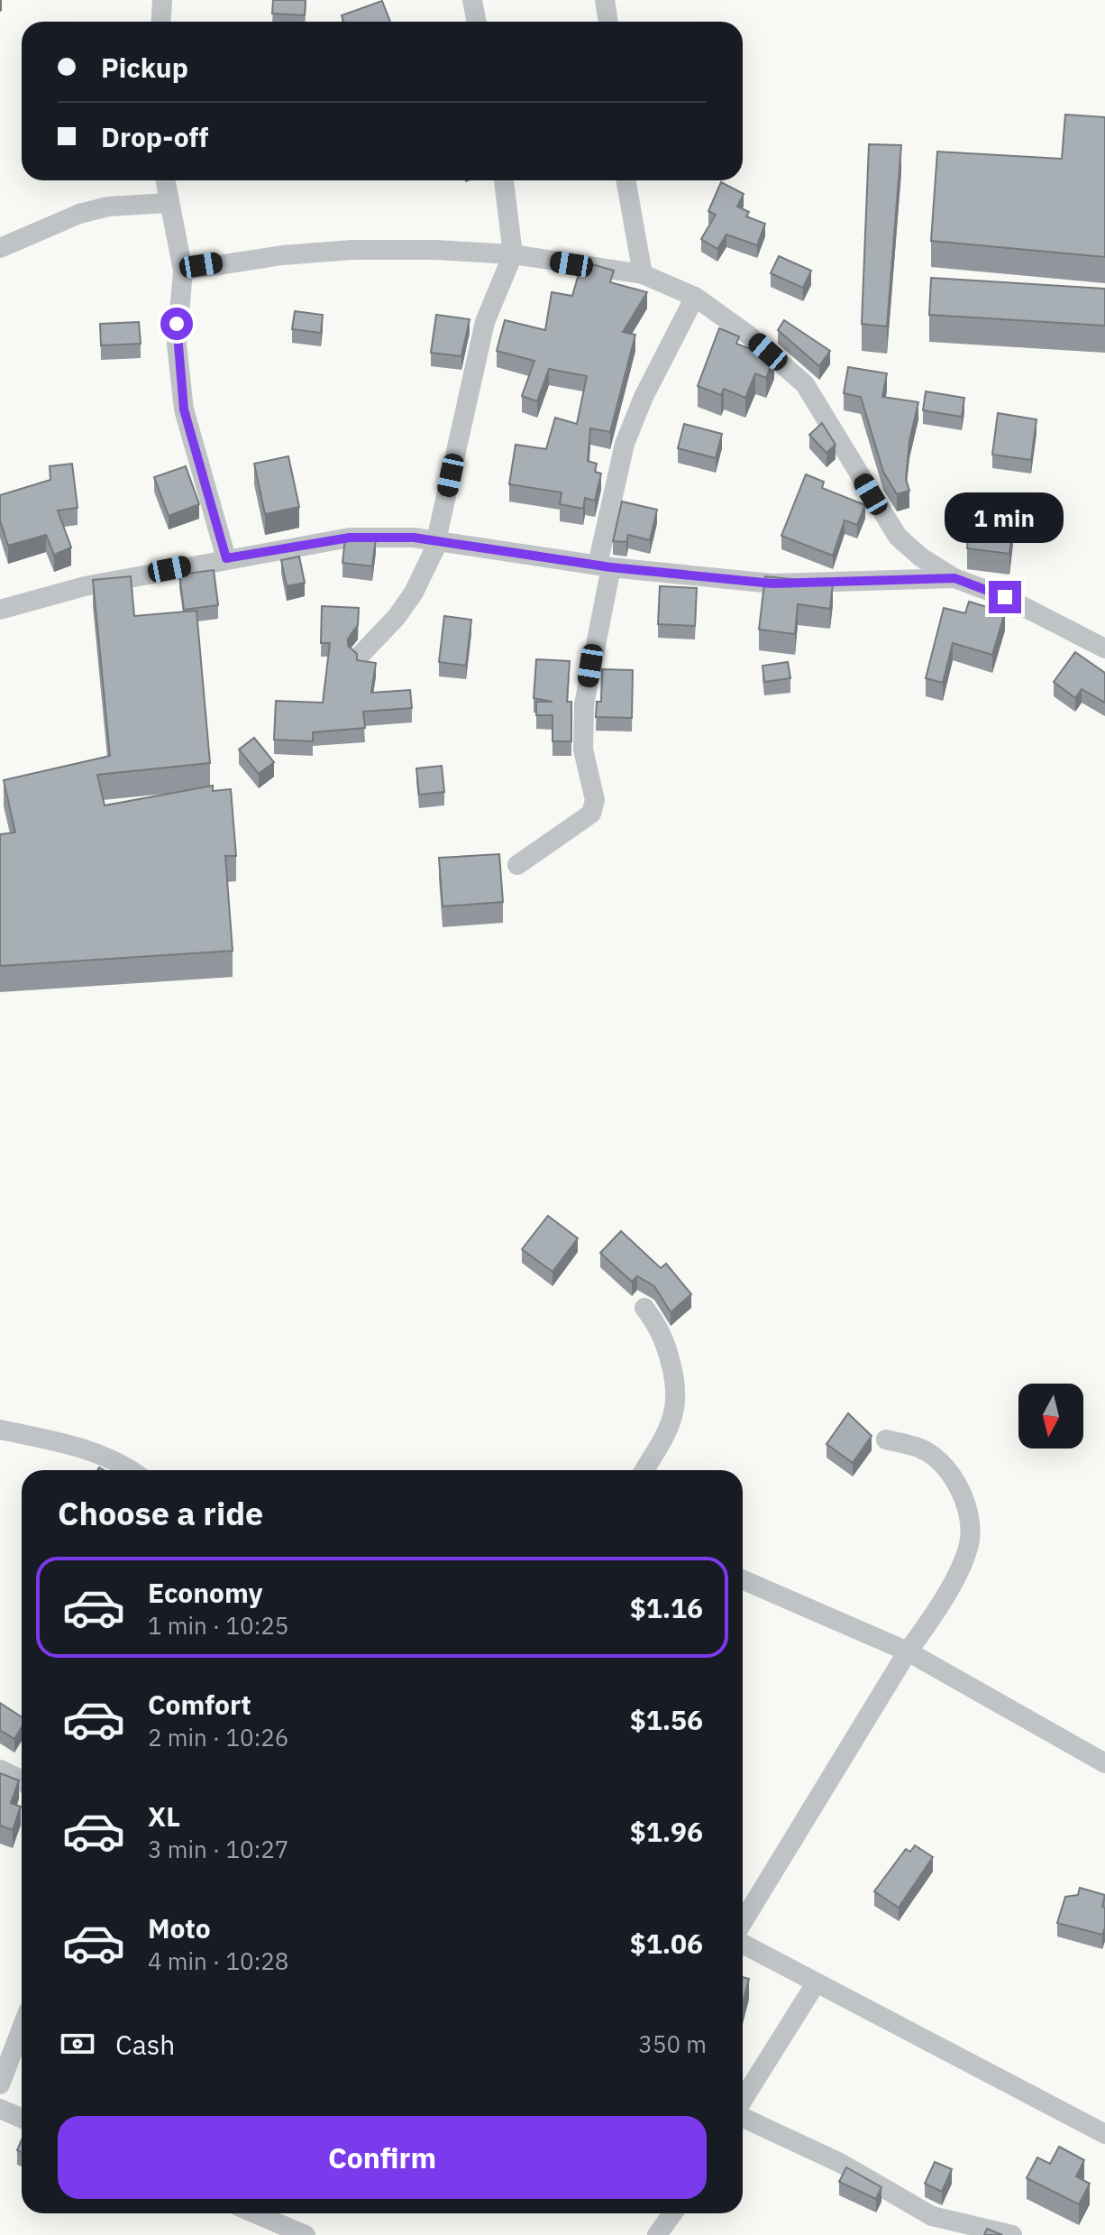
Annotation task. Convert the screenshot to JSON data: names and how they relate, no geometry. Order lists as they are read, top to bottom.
{
  "north": "bottom",
  "page": {
    "banner": ["Pickup", "Drop-off"],
    "bubble": "1 min",
    "heading": "Choose a ride",
    "list": [
      {
        "name": "Economy",
        "note": "1 min · 10:25",
        "value": "$1.16"
      },
      {
        "name": "Comfort",
        "note": "2 min · 10:26",
        "value": "$1.56"
      },
      {
        "name": "XL",
        "note": "3 min · 10:27",
        "value": "$1.96"
      },
      {
        "name": "Moto",
        "note": "4 min · 10:28",
        "value": "$1.06"
      }
    ],
    "pay": ["Cash", "350 m"],
    "buttons": "Confirm"
  }
}
